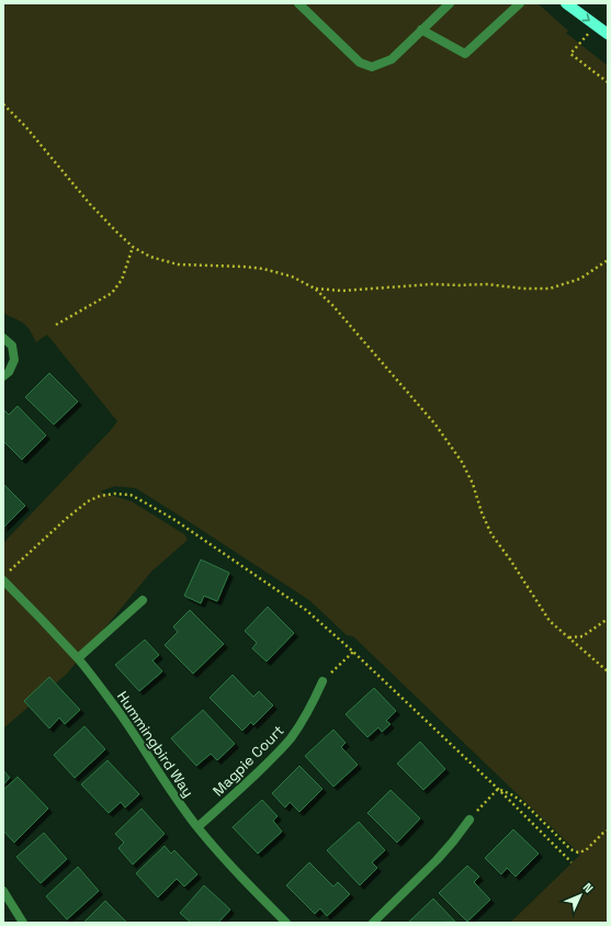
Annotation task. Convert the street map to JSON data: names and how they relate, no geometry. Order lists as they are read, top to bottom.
{
  "streets": {
    "street": ["Hummingbird Way", "Magpie Court"]
  },
  "crossings": [
    ["Hummingbird Way", "Magpie Court"]
  ],
  "north": "top right"
}
